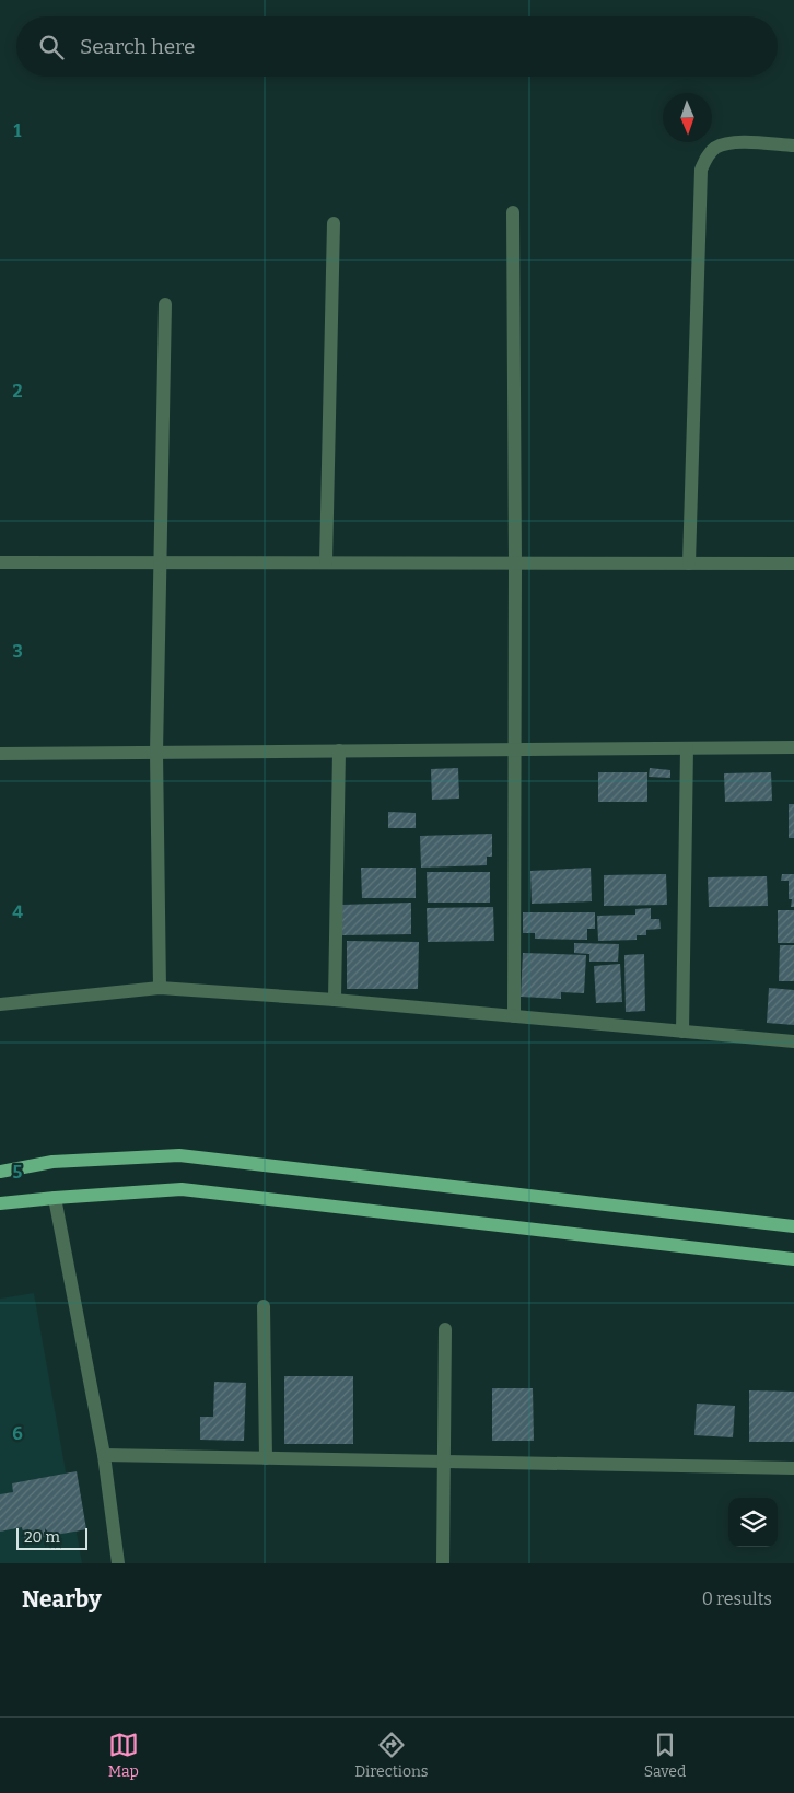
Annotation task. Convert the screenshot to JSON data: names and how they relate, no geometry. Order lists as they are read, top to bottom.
{
  "scale_bar": "20 m",
  "north": "bottom",
  "page": {
    "search": "Search here",
    "scale": "20 m",
    "heading": ["Nearby", "0 results"],
    "nav": ["Map", "Directions", "Saved"]
  },
  "grid": {
    "rows": [
      "1",
      "2",
      "3",
      "4",
      "5",
      "6"
    ]
  }
}
